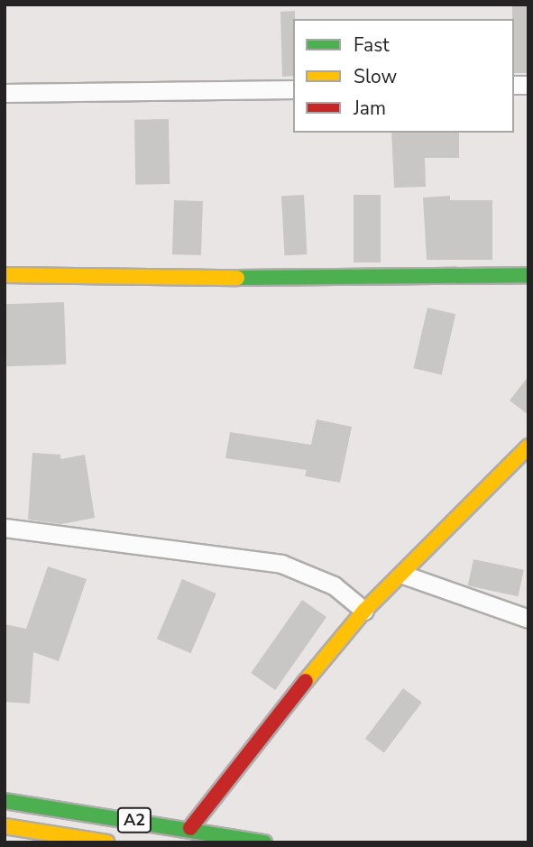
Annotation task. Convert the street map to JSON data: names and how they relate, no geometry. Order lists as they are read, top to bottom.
{
  "streets": {
    "main road": ["A2"]
  },
  "legend": ["Fast", "Slow", "Jam"]
}
